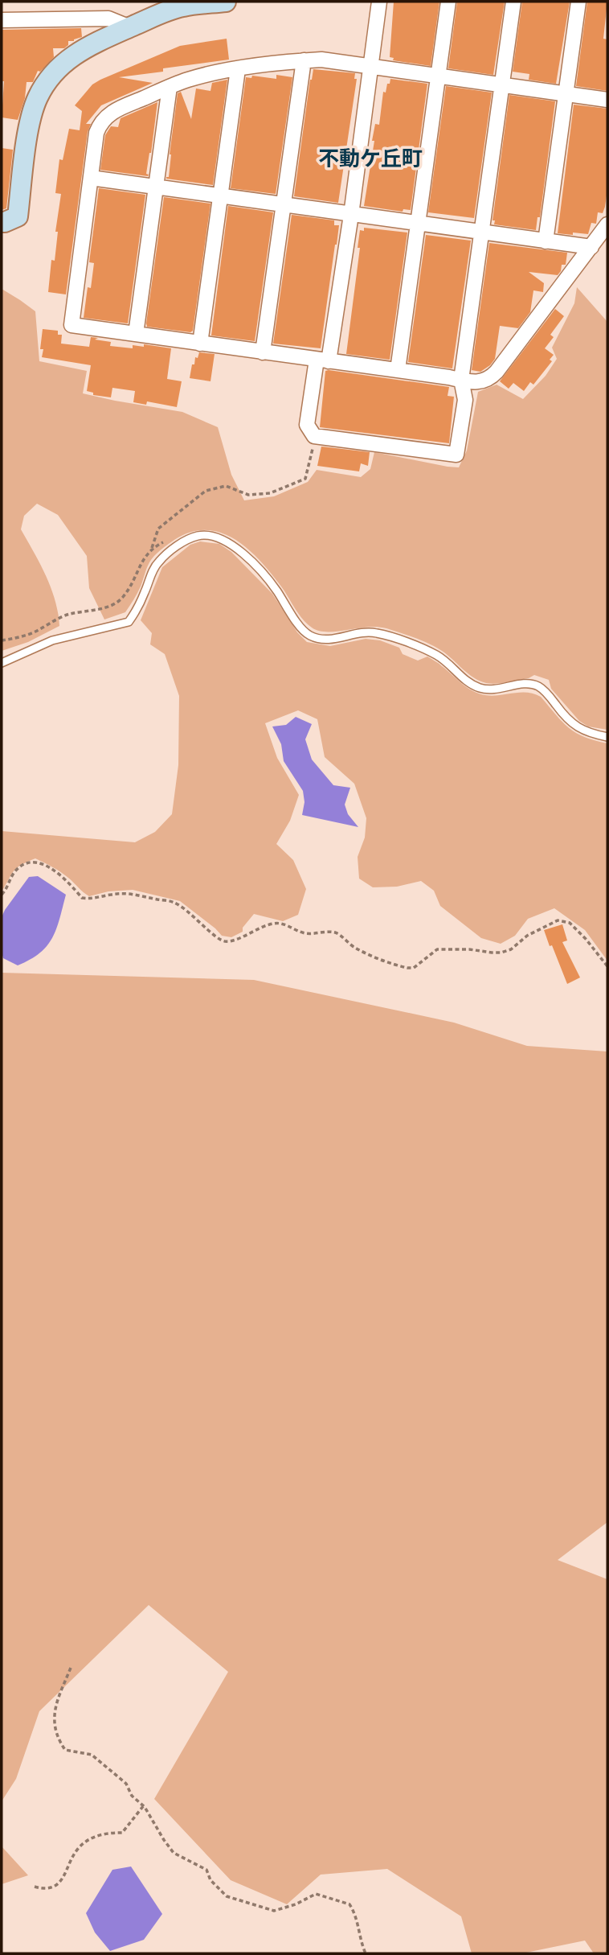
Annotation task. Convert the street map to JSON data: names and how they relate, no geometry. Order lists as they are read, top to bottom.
{
  "districts": ["不動ケ丘町"]
}
